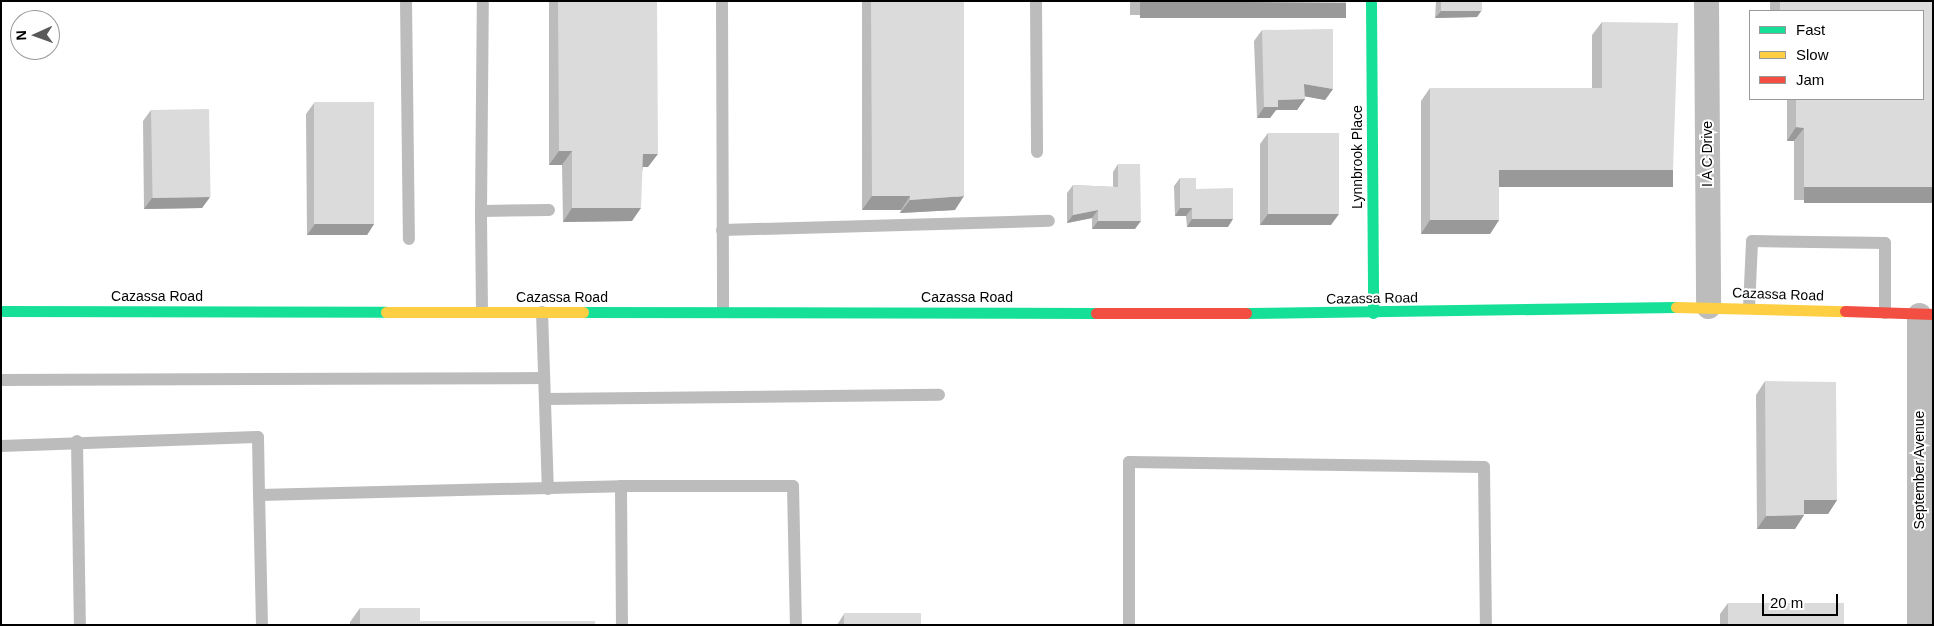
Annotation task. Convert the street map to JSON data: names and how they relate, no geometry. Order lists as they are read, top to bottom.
{
  "streets": {
    "street": [
      "I A C Drive",
      "Lynnbrook Place",
      "Cazassa Road",
      "September Avenue"
    ]
  },
  "crossings": [
    ["I A C Drive", "Cazassa Road"],
    ["Lynnbrook Place", "Cazassa Road"],
    ["Cazassa Road", "September Avenue"]
  ],
  "legend": ["Fast", "Slow", "Jam"],
  "scale_bar": "20 m",
  "north": "left"
}
